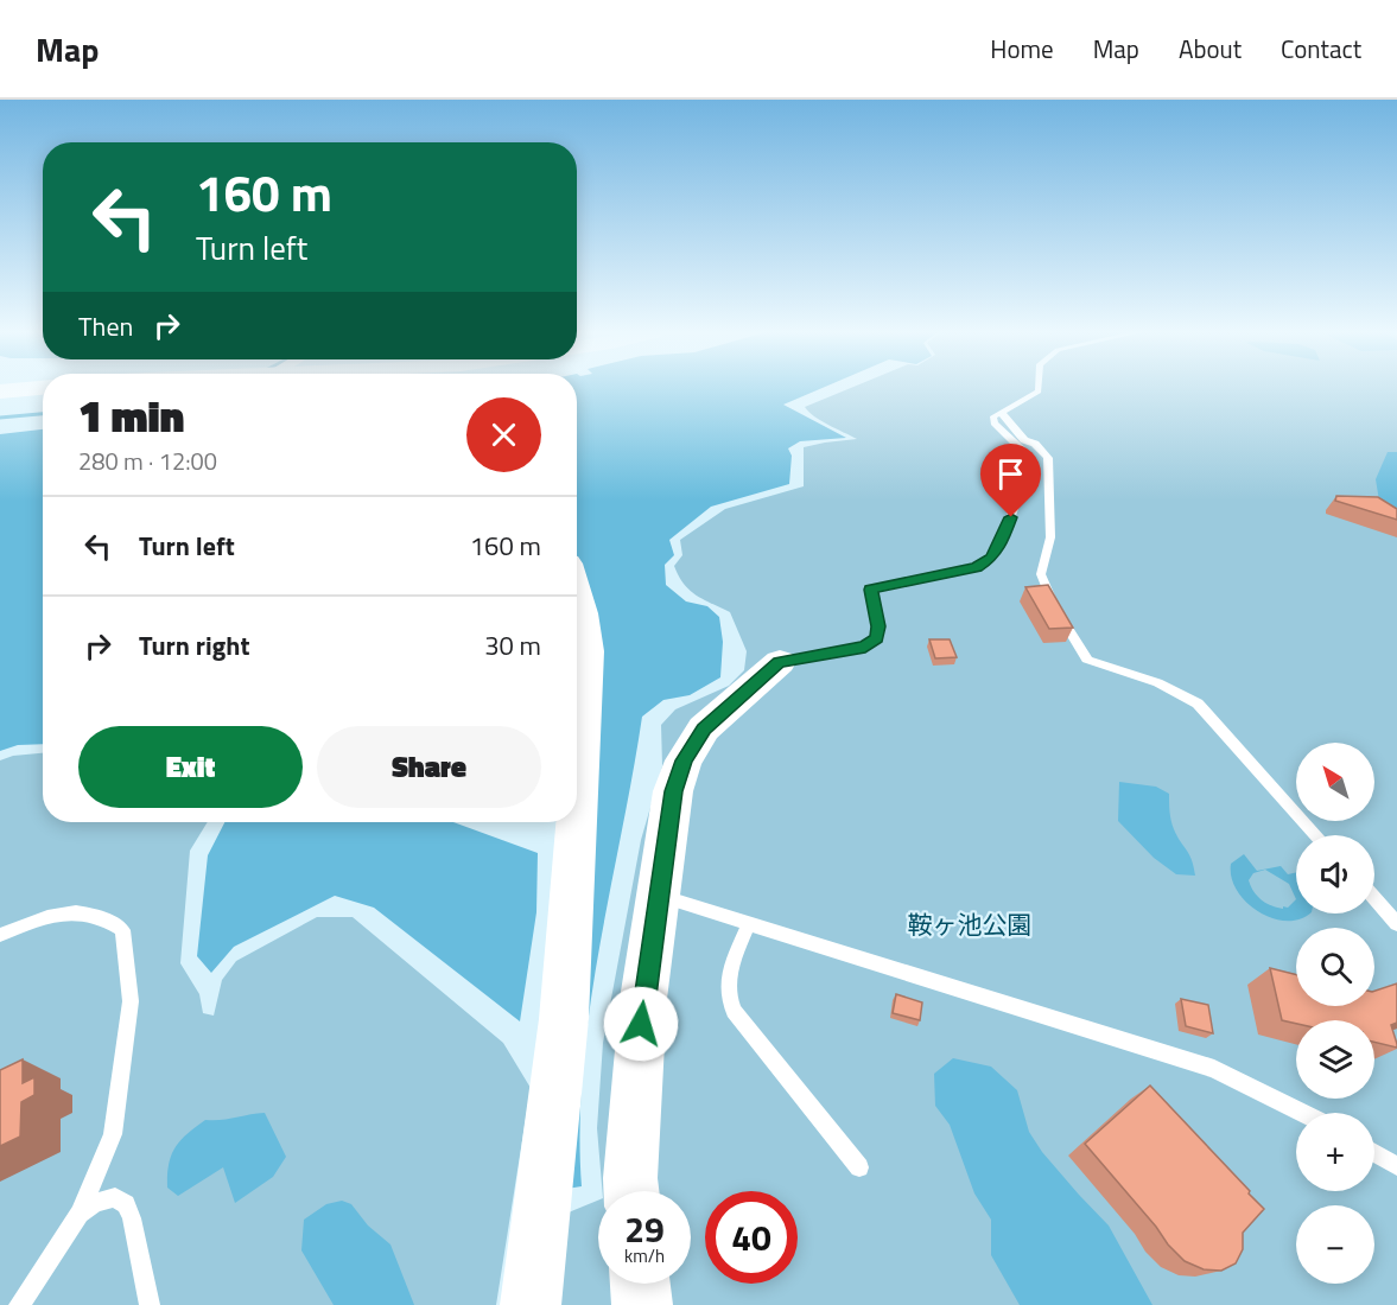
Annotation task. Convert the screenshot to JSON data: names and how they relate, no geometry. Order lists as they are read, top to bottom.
{
  "parks": ["鞍ヶ池公園"],
  "north": "top left",
  "page": {
    "header": "Map",
    "nav": [
      "Home",
      "Map",
      "About",
      "Contact"
    ],
    "turn": ["160 m", "Turn left"],
    "then": "Then",
    "heading": ["1 min", "280 m · 12:00"],
    "list": [
      {
        "name": "Turn left",
        "value": "160 m"
      },
      {
        "name": "Turn right",
        "value": "30 m"
      }
    ],
    "buttons": ["Exit", "Share"],
    "map_buttons": ["+", "−"],
    "speed": "29 km/h",
    "limit": "40"
  }
}
